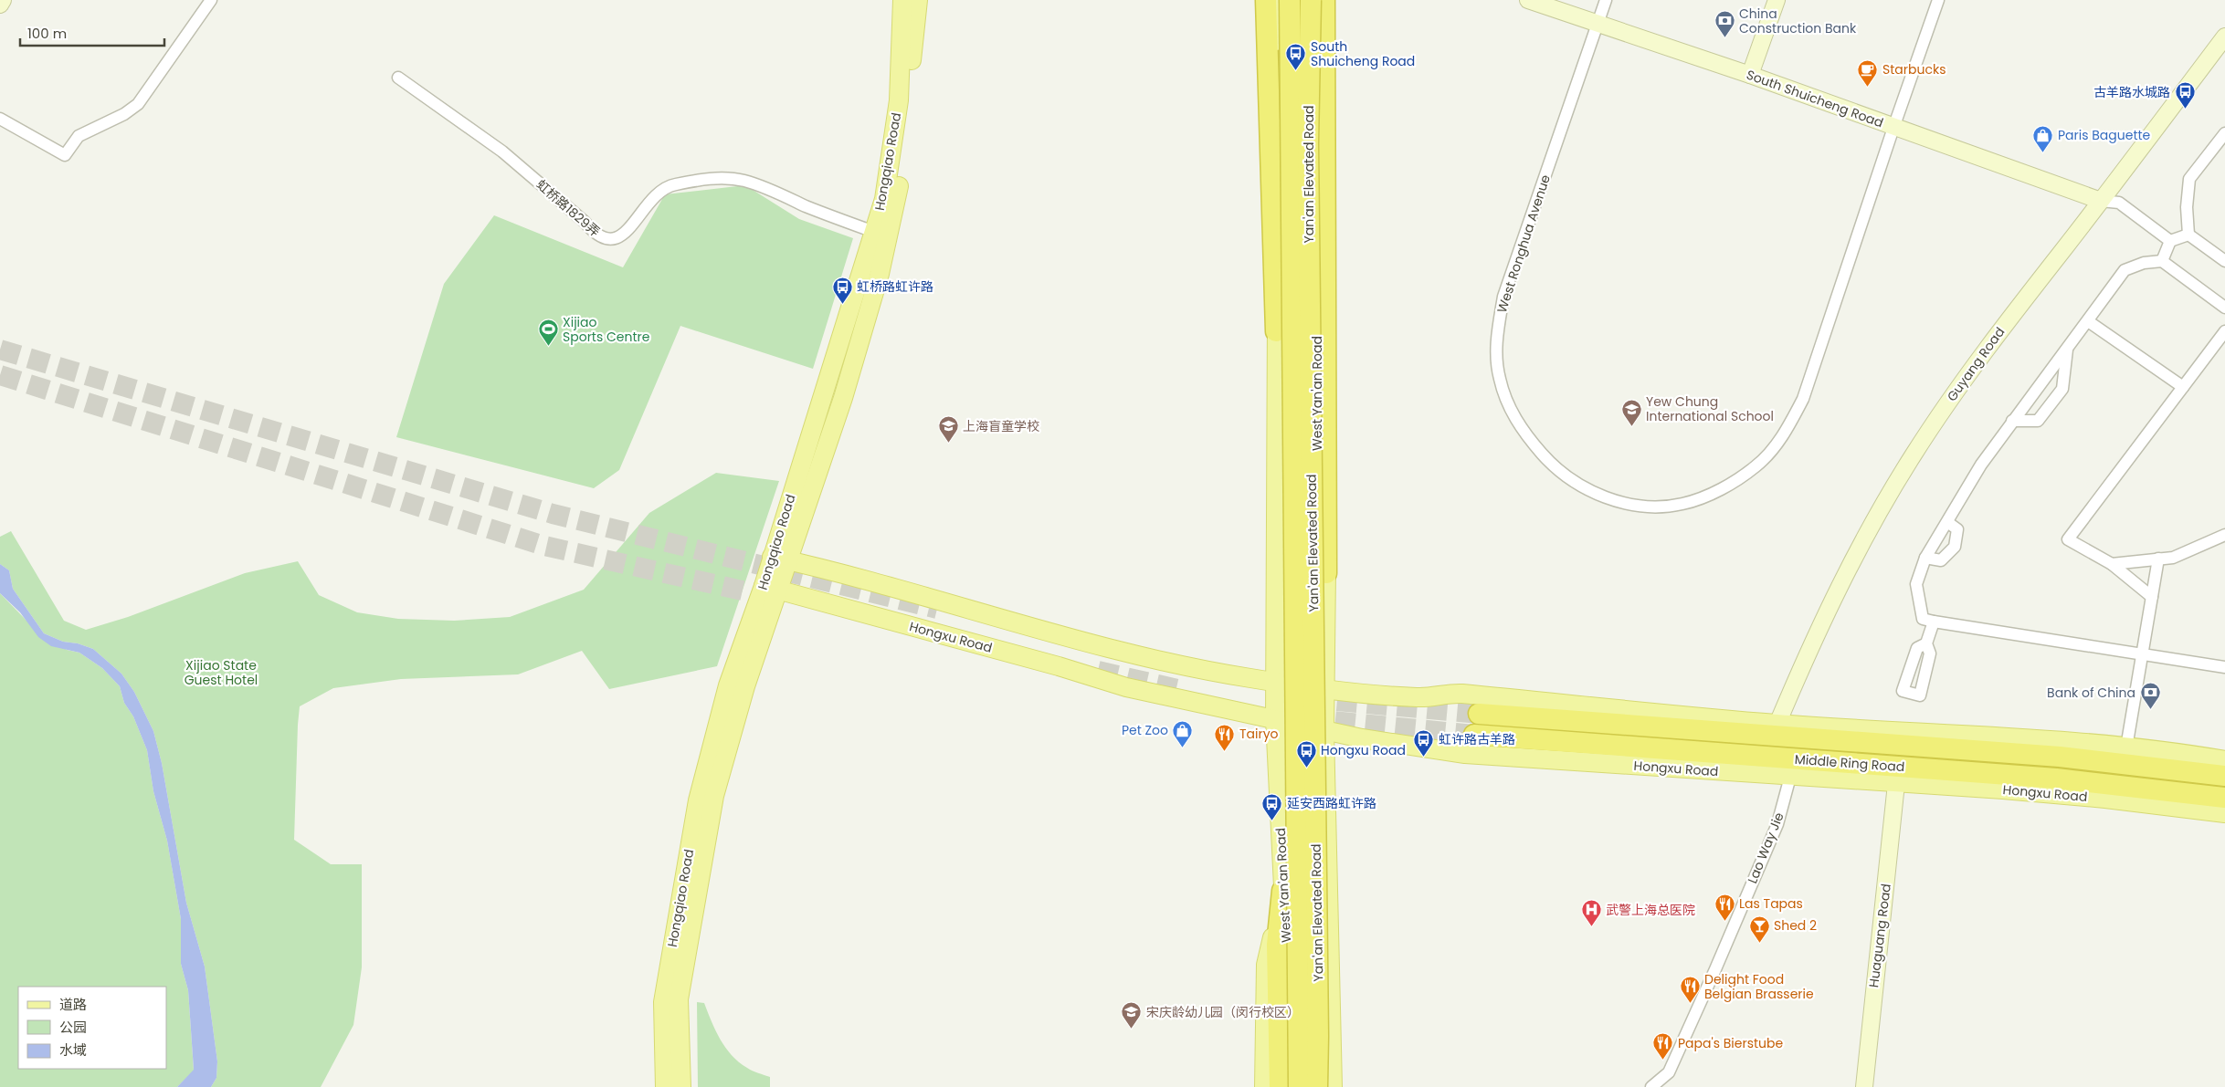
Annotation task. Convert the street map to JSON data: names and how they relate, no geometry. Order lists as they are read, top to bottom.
{
  "streets": {
    "highway": ["Yan'an Elevated Road", "Middle Ring Road"],
    "main road": ["Hongqiao Road", "West Yan'an Road", "Hongxu Road"],
    "street": [
      "South Shuicheng Road",
      "虹桥路1829弄",
      "West Ronghua Avenue",
      "Guyang Road",
      "Lao Way Jie",
      "Huaguang Road"
    ]
  },
  "crossings": [
    ["South Shuicheng Road", "West Ronghua Avenue"],
    ["South Shuicheng Road", "Guyang Road"],
    ["Hongqiao Road", "虹桥路1829弄"],
    ["Hongqiao Road", "Hongxu Road"],
    ["Yan'an Elevated Road", "West Yan'an Road"],
    ["West Yan'an Road", "Hongxu Road"],
    ["Hongxu Road", "Lao Way Jie"],
    ["Hongxu Road", "Huaguang Road"]
  ],
  "parks": ["Xijiao State Guest Hotel"],
  "places": {
    "bank": ["China Construction Bank", "Bank of China"],
    "bus stop": [
      "South Shuicheng Road",
      "古羊路水城路",
      "虹桥路虹许路",
      "虹许路古羊路",
      "Hongxu Road",
      "延安西路虹许路"
    ],
    "cafe": ["Starbucks"],
    "shop": ["Paris Baguette", "Pet Zoo"],
    "sports": ["Xijiao Sports Centre"],
    "school or university": ["Yew Chung International School", "上海盲童学校", "宋庆龄幼儿园（闵行校区）"],
    "restaurant": [
      "Tairyo",
      "Las Tapas",
      "Delight Food Belgian Brasserie",
      "Papa's Bierstube"
    ],
    "hospital": ["武警上海总医院"],
    "bar": ["Shed 2"]
  },
  "legend": ["道路", "公园", "水域"],
  "scale_bar": "100 m"
}
